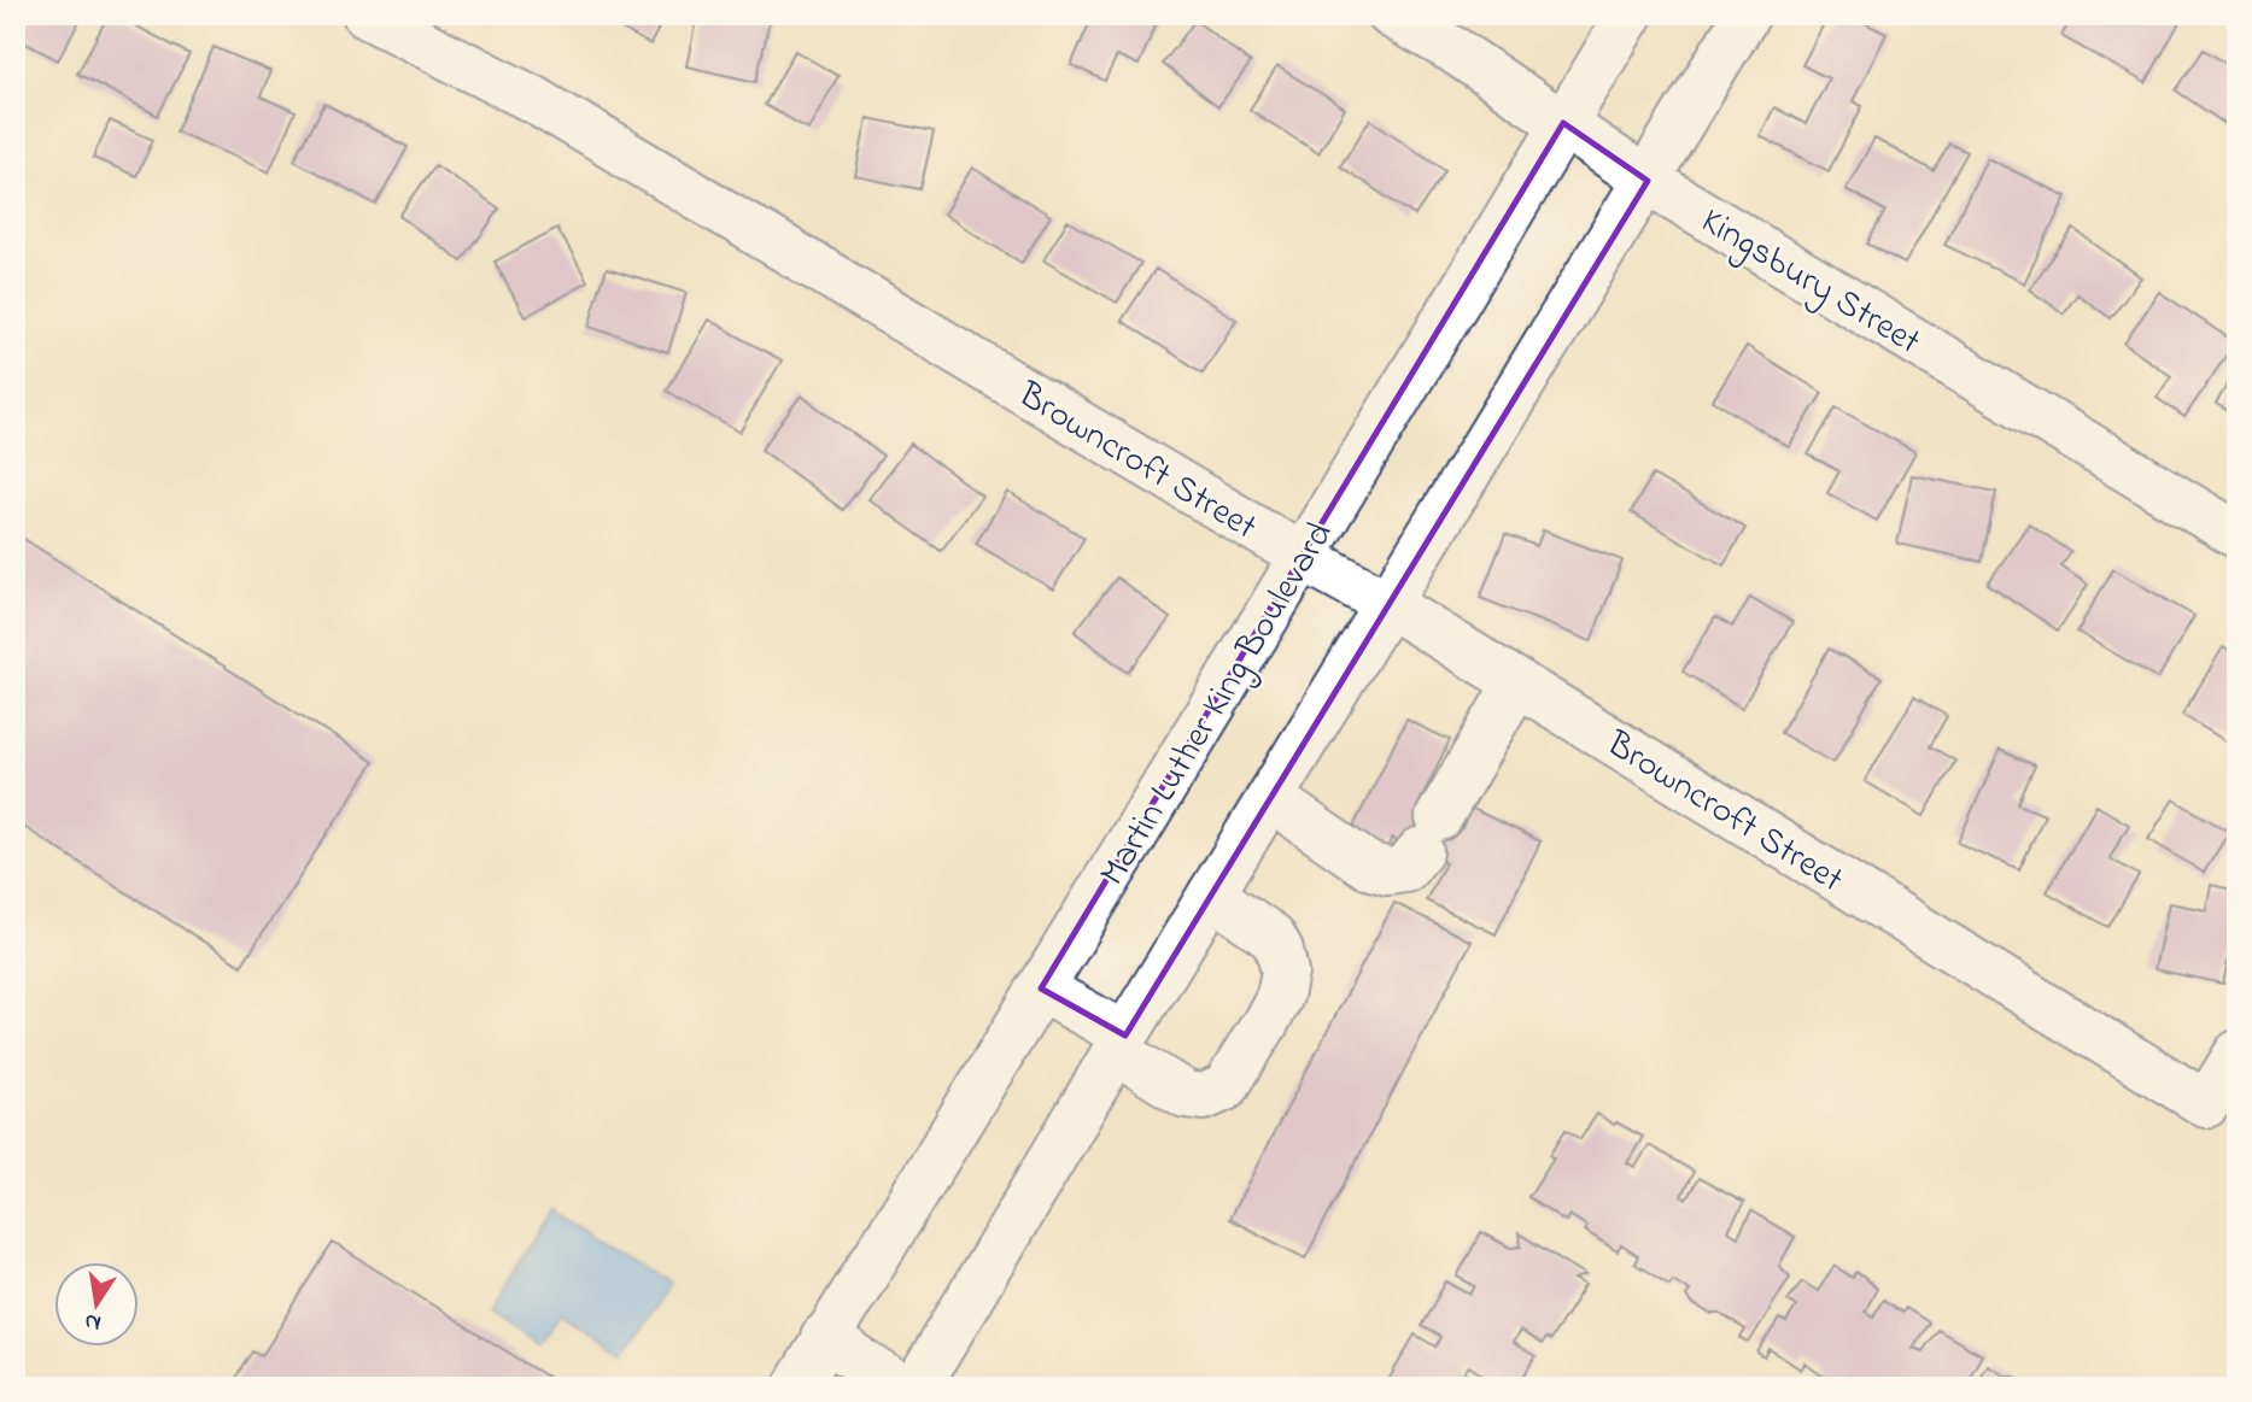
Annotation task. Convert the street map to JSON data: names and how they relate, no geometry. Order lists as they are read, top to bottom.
{
  "streets": {
    "main road": ["Kingsbury Street", "Browncroft Street", "Martin Luther King Boulevard"]
  },
  "crossings": [
    ["Kingsbury Street", "Martin Luther King Boulevard"],
    ["Browncroft Street", "Martin Luther King Boulevard"]
  ],
  "north": "bottom"
}
